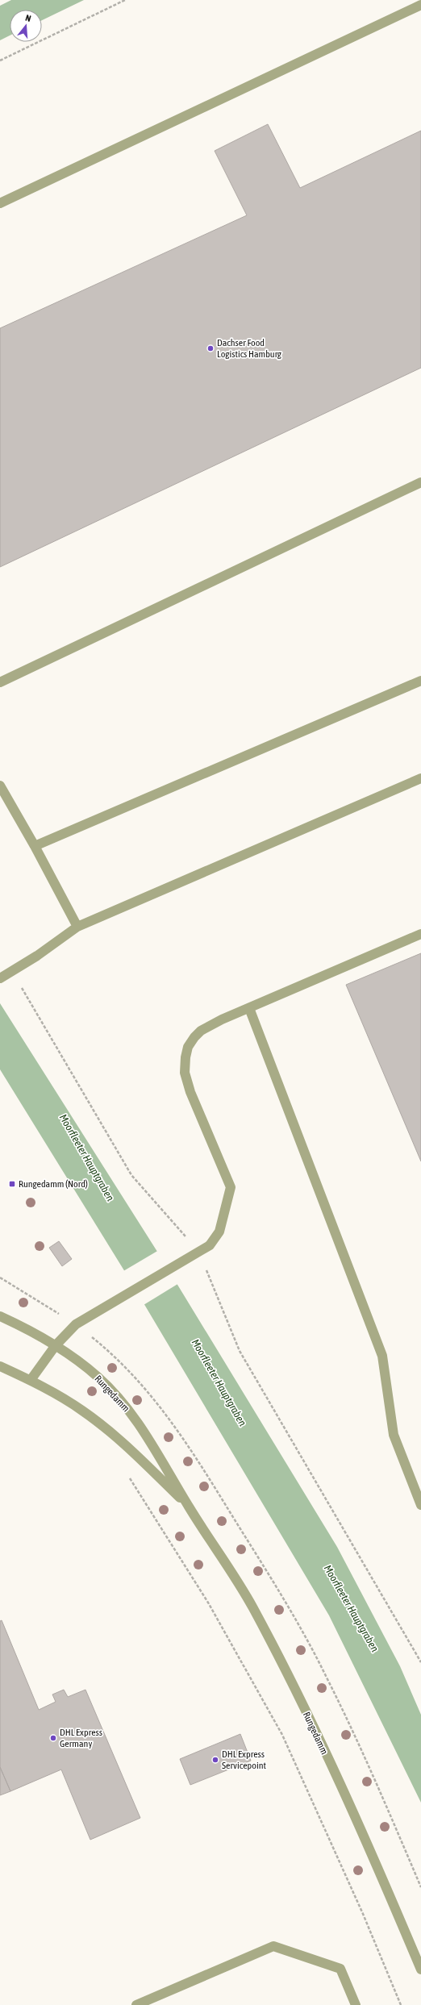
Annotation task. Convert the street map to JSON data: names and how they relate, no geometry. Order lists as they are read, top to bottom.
{
  "streets": {
    "street": ["Rungedamm"]
  },
  "water": ["Moorfleeter Hauptgraben"],
  "places": {
    "other": ["Dachser Food Logistics Hamburg", "DHL Express Germany", "DHL Express Servicepoint"],
    "transit": ["Rungedamm (Nord)"]
  },
  "north": "top"
}
